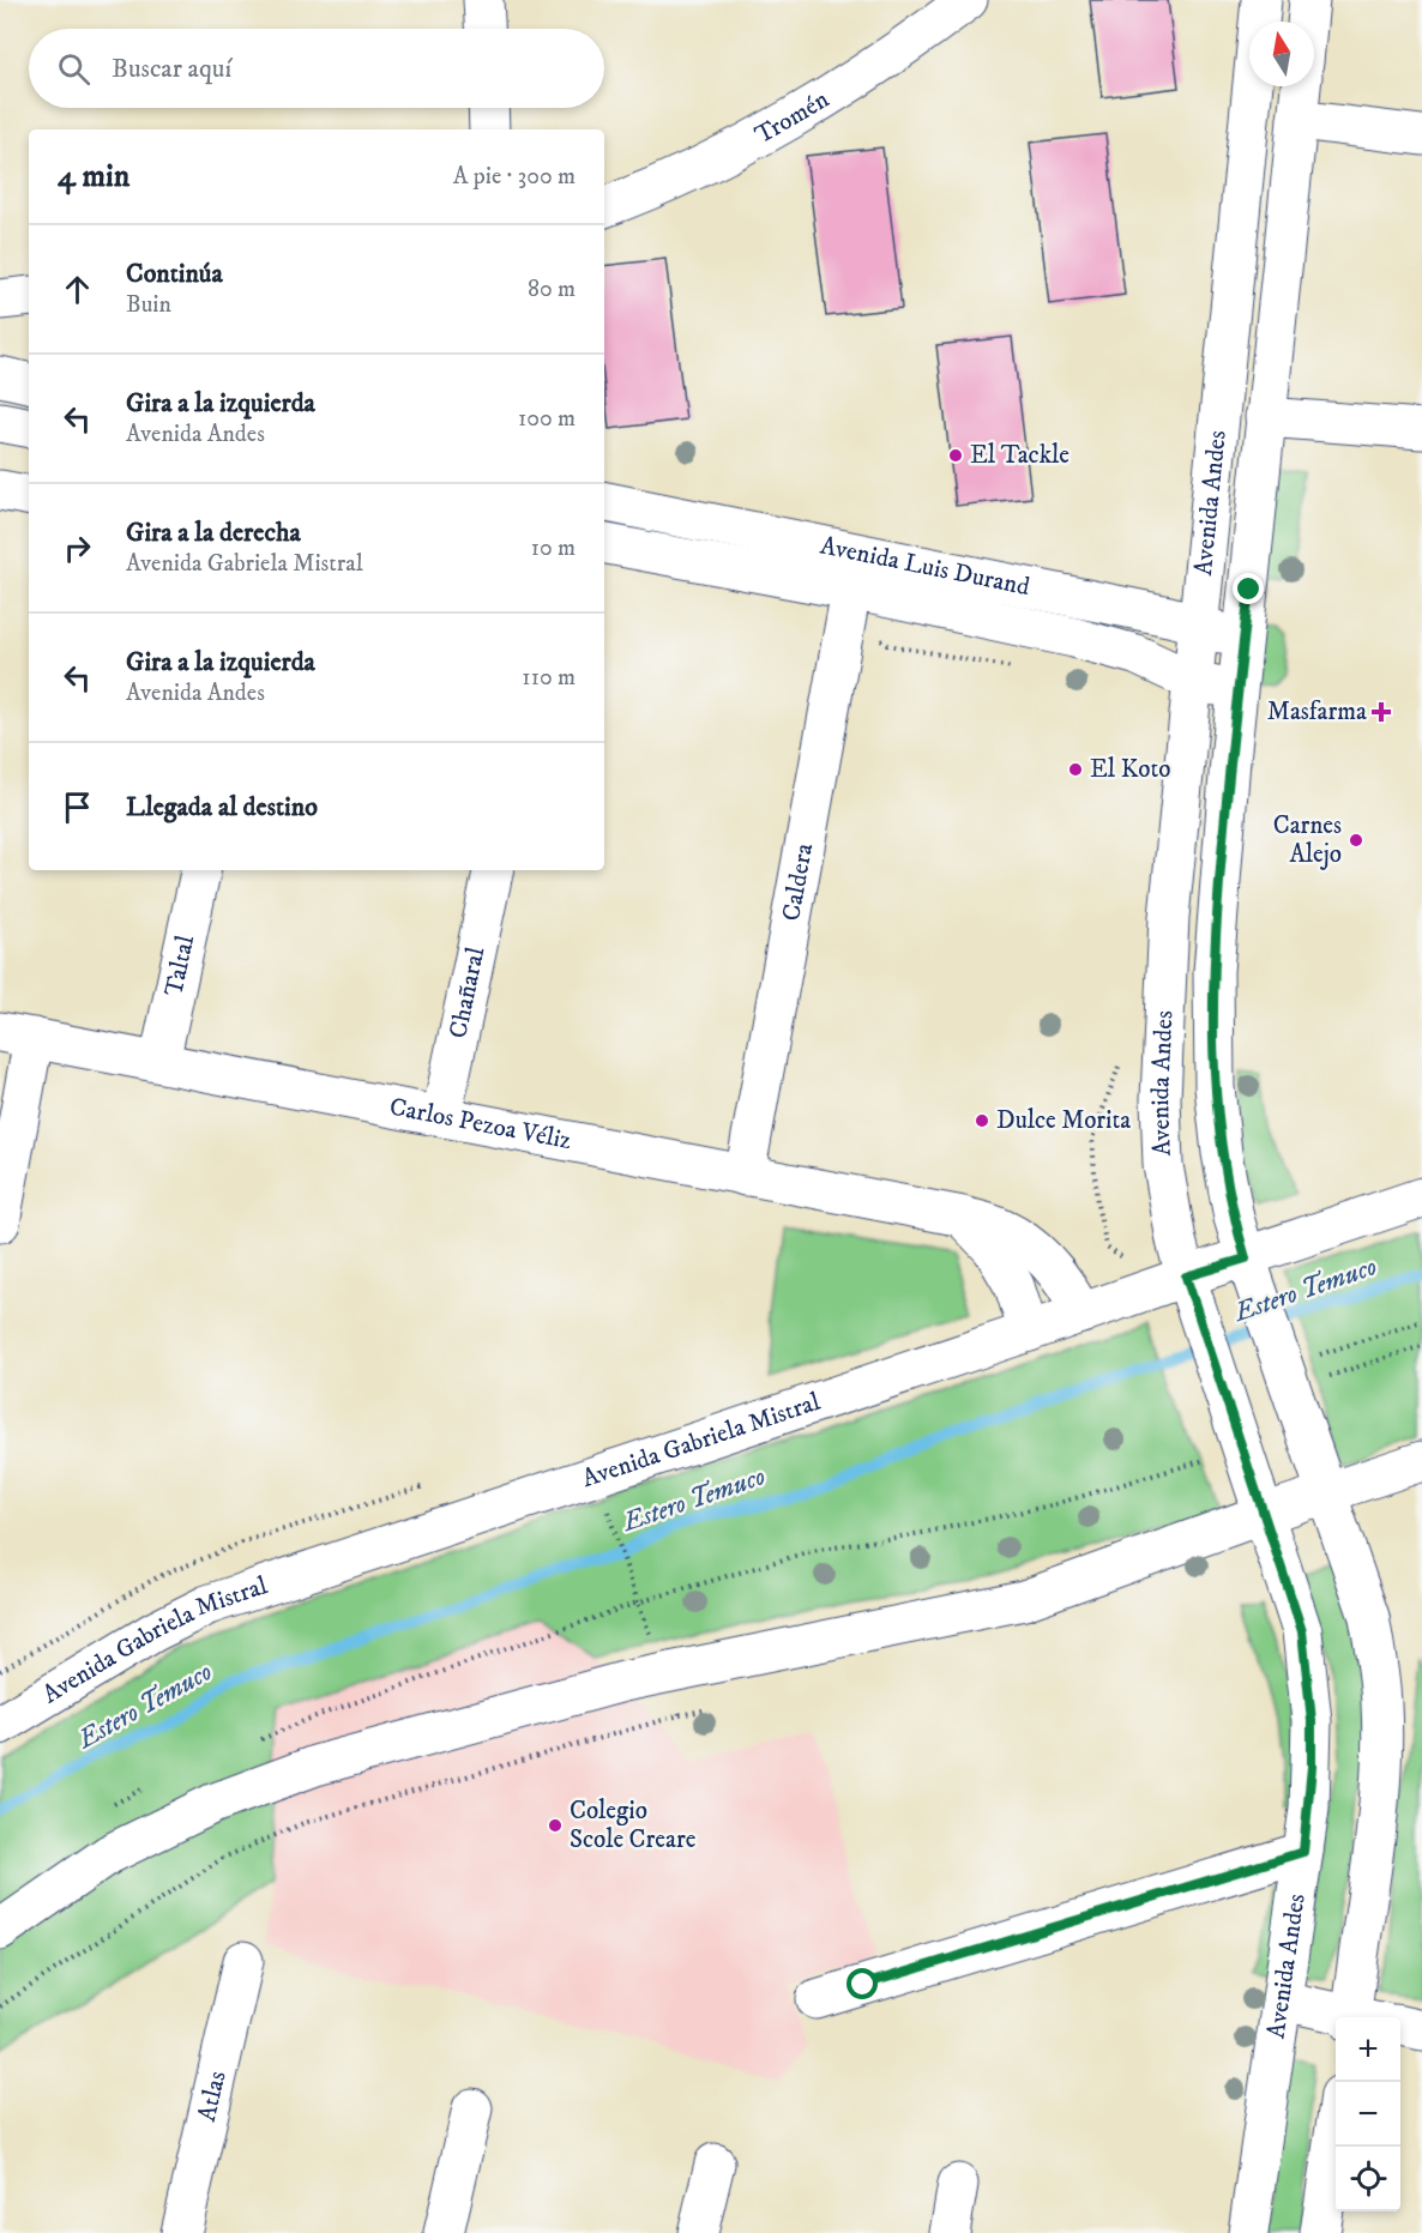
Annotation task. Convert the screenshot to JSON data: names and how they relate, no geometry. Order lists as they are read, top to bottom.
{
  "streets": {
    "street": [
      "Tromén",
      "Avenida Andes",
      "Avenida Luis Durand",
      "Caldera",
      "Taltal",
      "Chañaral",
      "Carlos Pezoa Véliz",
      "Avenida Gabriela Mistral",
      "Atlas"
    ]
  },
  "crossings": [
    ["Avenida Andes", "Avenida Luis Durand"],
    ["Avenida Andes", "Avenida Gabriela Mistral"],
    ["Avenida Luis Durand", "Caldera"],
    ["Caldera", "Carlos Pezoa Véliz"],
    ["Taltal", "Carlos Pezoa Véliz"],
    ["Chañaral", "Carlos Pezoa Véliz"],
    ["Carlos Pezoa Véliz", "Avenida Gabriela Mistral"]
  ],
  "water": ["Estero Temuco"],
  "places": {
    "other": [
      "El Tackle",
      "El Koto",
      "Carnes Alejo",
      "Dulce Morita",
      "Colegio Scole Creare"
    ],
    "health": ["Masfarma"]
  },
  "north": "top",
  "page": {
    "search": "Buscar aquí",
    "heading": ["4 min", "A pie · 300 m"],
    "list": [
      ["Continúa", "Buin", "80 m"],
      ["Gira a la izquierda", "Avenida Andes", "100 m"],
      ["Gira a la derecha", "Avenida Gabriela Mistral", "10 m"],
      ["Gira a la izquierda", "Avenida Andes", "110 m"],
      "Llegada al destino"
    ],
    "map_buttons": ["+", "−"]
  }
}
